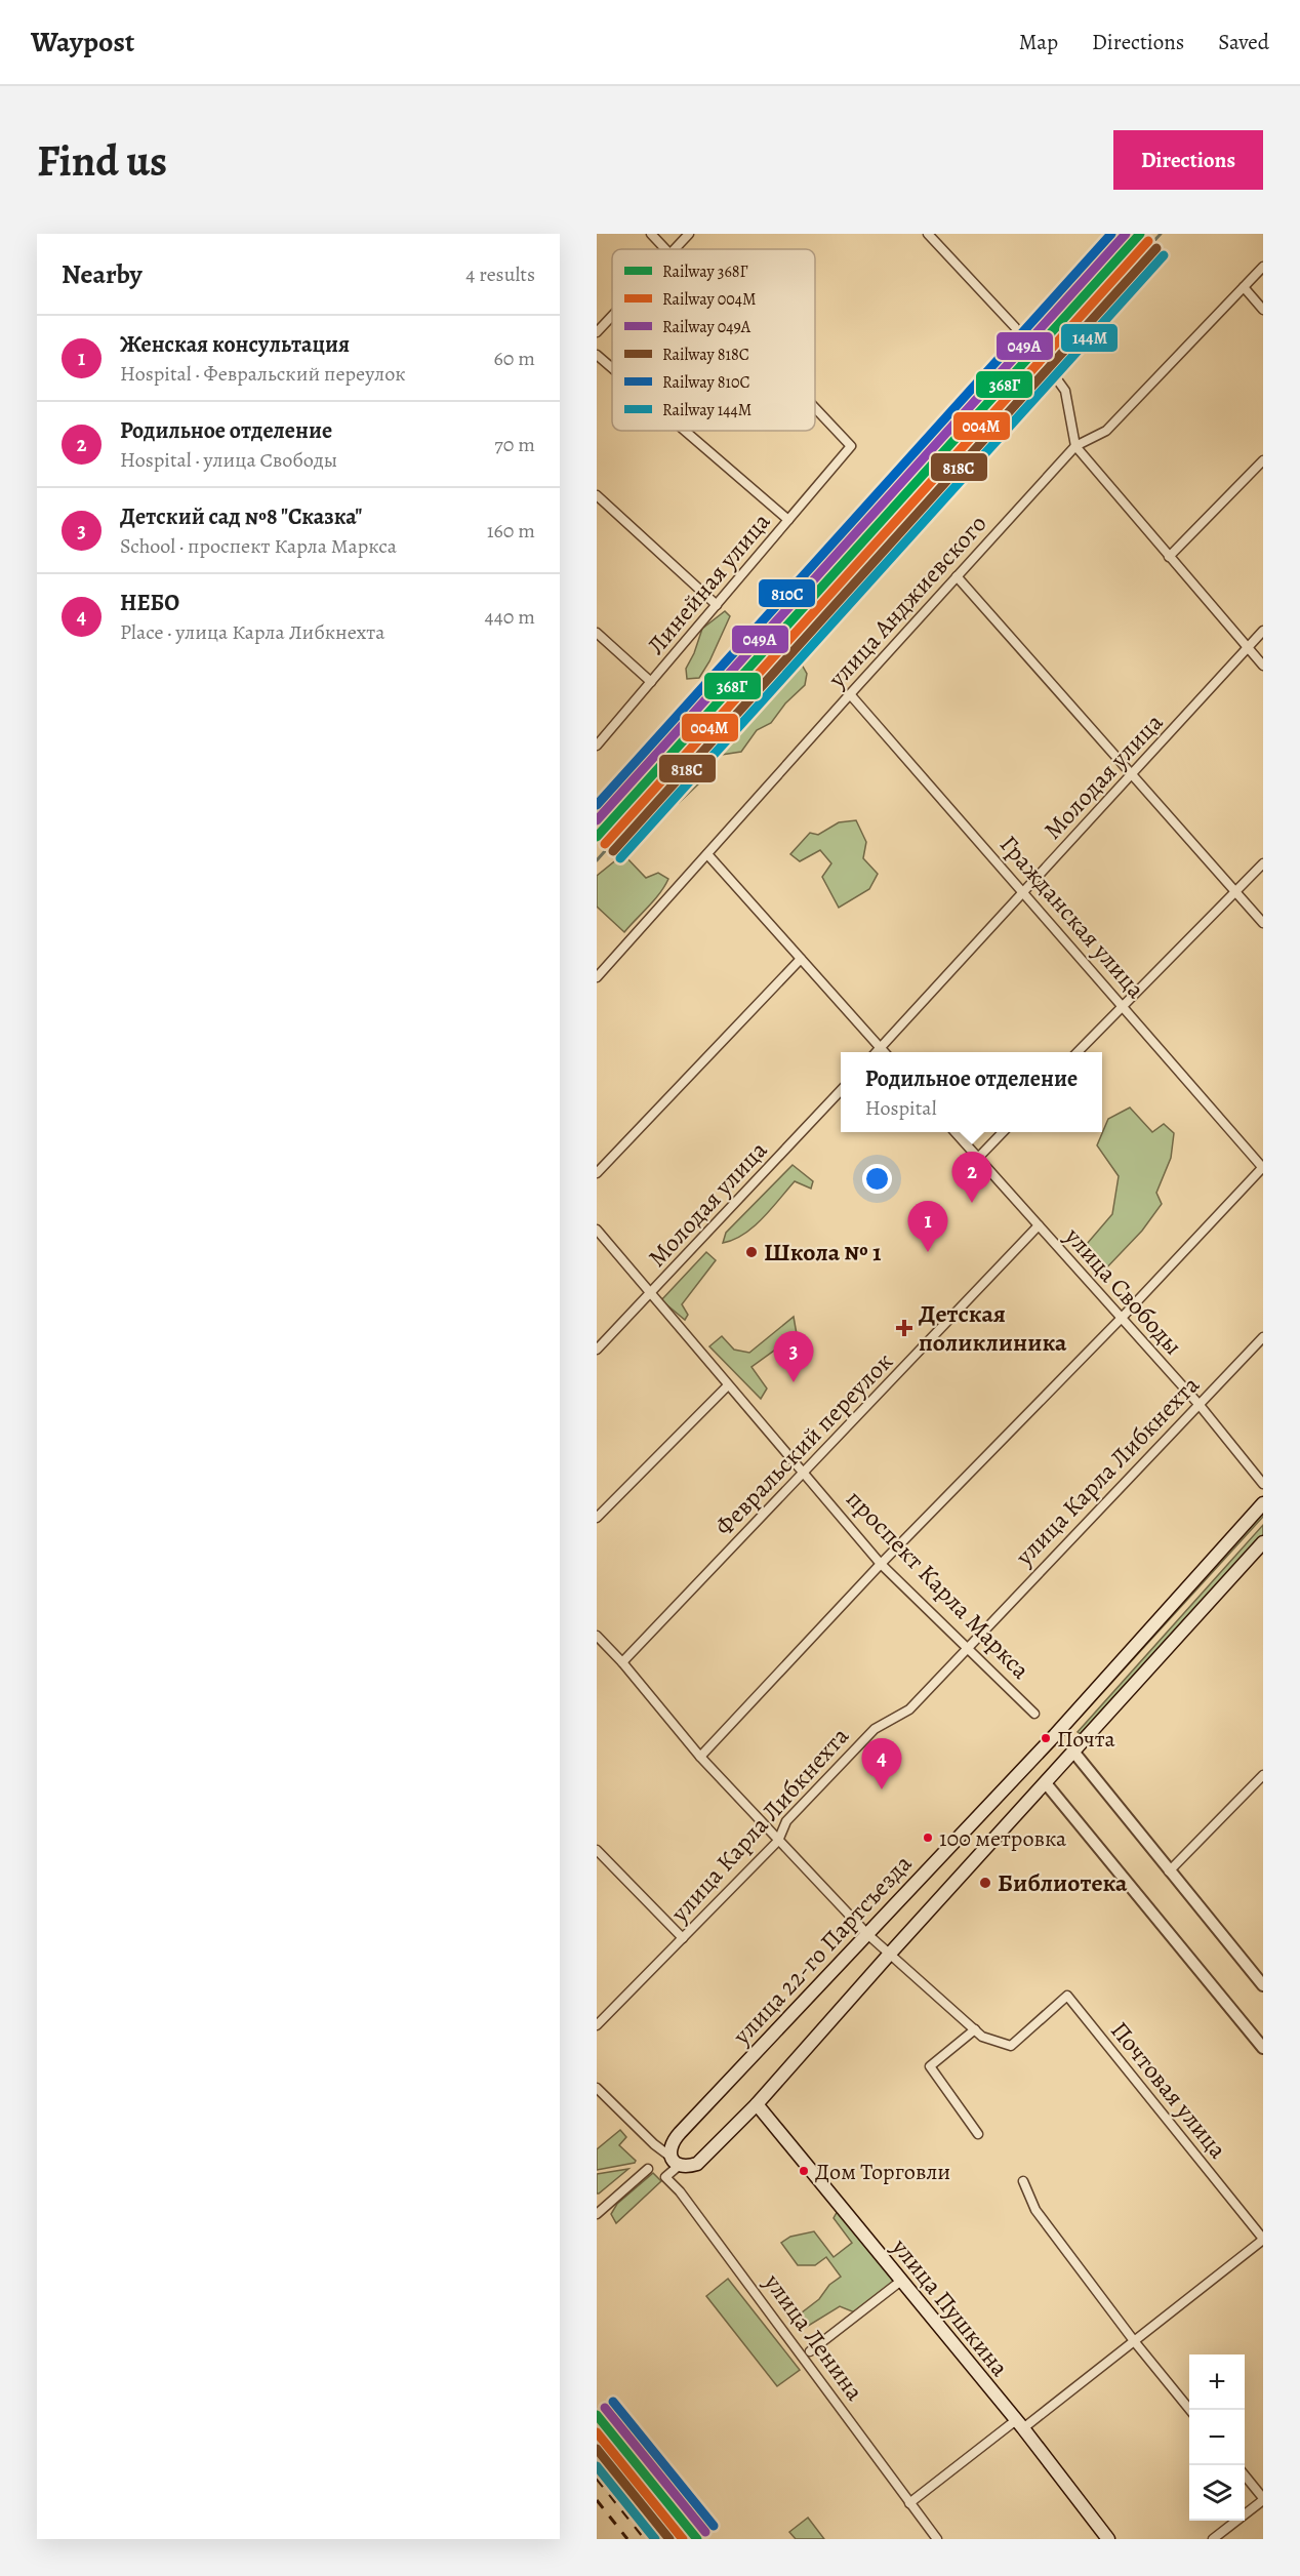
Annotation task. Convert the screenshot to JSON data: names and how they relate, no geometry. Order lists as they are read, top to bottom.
{
  "streets": {
    "main road": ["улица 22-го Партсъезда", "улица Пушкина"],
    "street": [
      "Линейная улица",
      "улица Анджиевского",
      "Молодая улица",
      "Гражданская улица",
      "улица Свободы",
      "Февральский переулок",
      "улица Карла Либкнехта",
      "проспект Карла Маркса",
      "Почтовая улица",
      "улица Ленина"
    ]
  },
  "crossings": [
    ["улица Анджиевского", "Гражданская улица"],
    ["Молодая улица", "Гражданская улица"],
    ["Молодая улица", "проспект Карла Маркса"],
    ["улица Свободы", "Февральский переулок"],
    ["улица Свободы", "улица Карла Либкнехта"],
    ["Февральский переулок", "проспект Карла Маркса"],
    ["улица Карла Либкнехта", "проспект Карла Маркса"],
    ["улица 22-го Партсъезда", "улица Пушкина"],
    ["улица 22-го Партсъезда", "улица Ленина"]
  ],
  "places": {
    "other": [
      "Школа № 1",
      "Почта",
      "100 метровка",
      "Библиотека",
      "Дом Торговли"
    ],
    "health": ["Детская поликлиника"]
  },
  "lines": [
    "rail line 368Г",
    "rail line 049А",
    "rail line 810С",
    "rail line 004М",
    "rail line 818С",
    "rail line 144М"
  ],
  "legend": [
    "Railway 368Г",
    "Railway 004М",
    "Railway 049А",
    "Railway 818С",
    "Railway 810С",
    "Railway 144М"
  ],
  "page": {
    "header": "Waypost",
    "nav": ["Map", "Directions", "Saved"],
    "buttons": "Directions",
    "title": "Find us",
    "heading": ["Nearby", "4 results"],
    "list": [
      {
        "mark": "1",
        "name": "Женская консультация",
        "note": "Hospital · Февральский переулок",
        "value": "60 m"
      },
      {
        "mark": "2",
        "name": "Родильное отделение",
        "note": "Hospital · улица Свободы",
        "value": "70 m"
      },
      {
        "mark": "3",
        "name": "Детский сад №8 \"Сказка\"",
        "note": "School · проспект Карла Маркса",
        "value": "160 m"
      },
      {
        "mark": "4",
        "name": "НЕБО",
        "note": "Place · улица Карла Либкнехта",
        "value": "440 m"
      }
    ],
    "popup": ["Родильное отделение", "Hospital"],
    "pins": [
      "2",
      "1",
      "3",
      "4"
    ],
    "map_buttons": ["+", "−"]
  }
}
